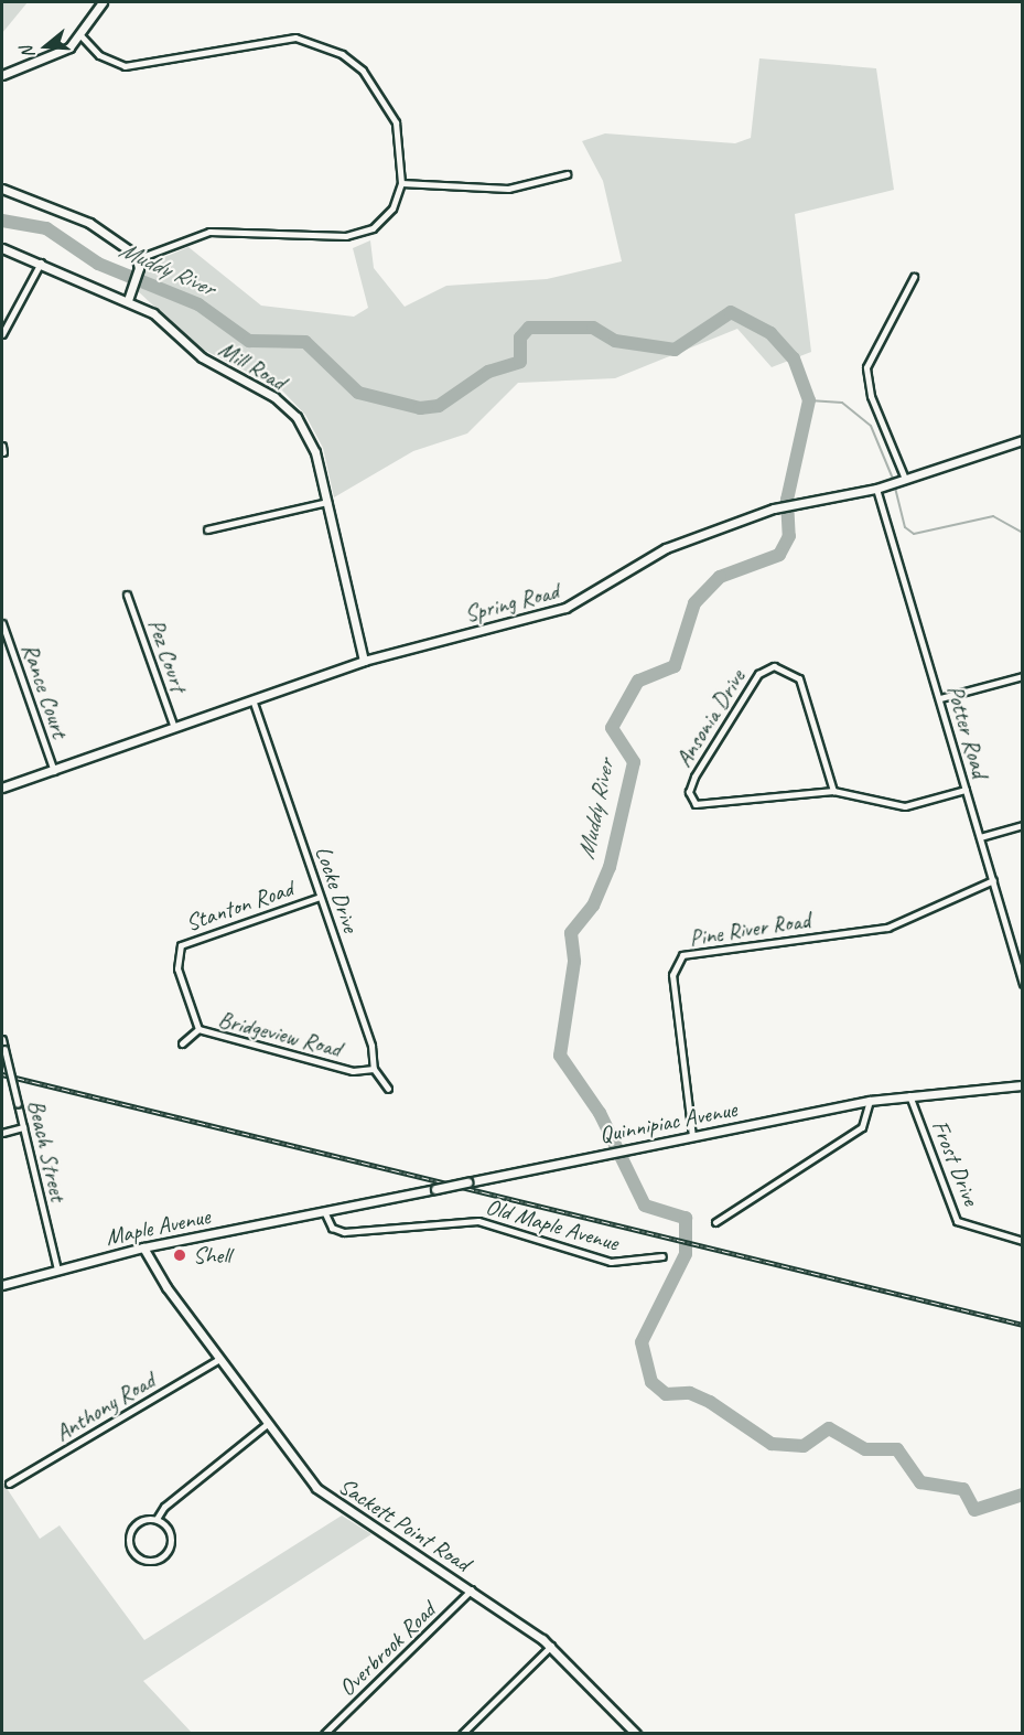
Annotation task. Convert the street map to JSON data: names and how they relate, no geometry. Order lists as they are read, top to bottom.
{
  "streets": {
    "street": [
      "Mill Road",
      "Spring Road",
      "Pez Court",
      "Rance Court",
      "Ansonia Drive",
      "Potter Road",
      "Locke Drive",
      "Stanton Road",
      "Pine River Road",
      "Bridgeview Road",
      "Quinnipiac Avenue",
      "Beach Street",
      "Frost Drive",
      "Old Maple Avenue",
      "Maple Avenue",
      "Anthony Road",
      "Sackett Point Road",
      "Overbrook Road"
    ]
  },
  "crossings": [
    ["Mill Road", "Spring Road"],
    ["Spring Road", "Pez Court"],
    ["Spring Road", "Rance Court"],
    ["Spring Road", "Potter Road"],
    ["Spring Road", "Locke Drive"],
    ["Ansonia Drive", "Potter Road"],
    ["Potter Road", "Pine River Road"],
    ["Locke Drive", "Stanton Road"],
    ["Locke Drive", "Bridgeview Road"],
    ["Stanton Road", "Bridgeview Road"],
    ["Pine River Road", "Quinnipiac Avenue"],
    ["Quinnipiac Avenue", "Frost Drive"],
    ["Quinnipiac Avenue", "Old Maple Avenue"],
    ["Quinnipiac Avenue", "Maple Avenue"],
    ["Beach Street", "Maple Avenue"],
    ["Old Maple Avenue", "Maple Avenue"],
    ["Maple Avenue", "Sackett Point Road"],
    ["Anthony Road", "Sackett Point Road"],
    ["Sackett Point Road", "Overbrook Road"]
  ],
  "water": ["Muddy River"],
  "places": ["Shell"],
  "north": "left"
}
